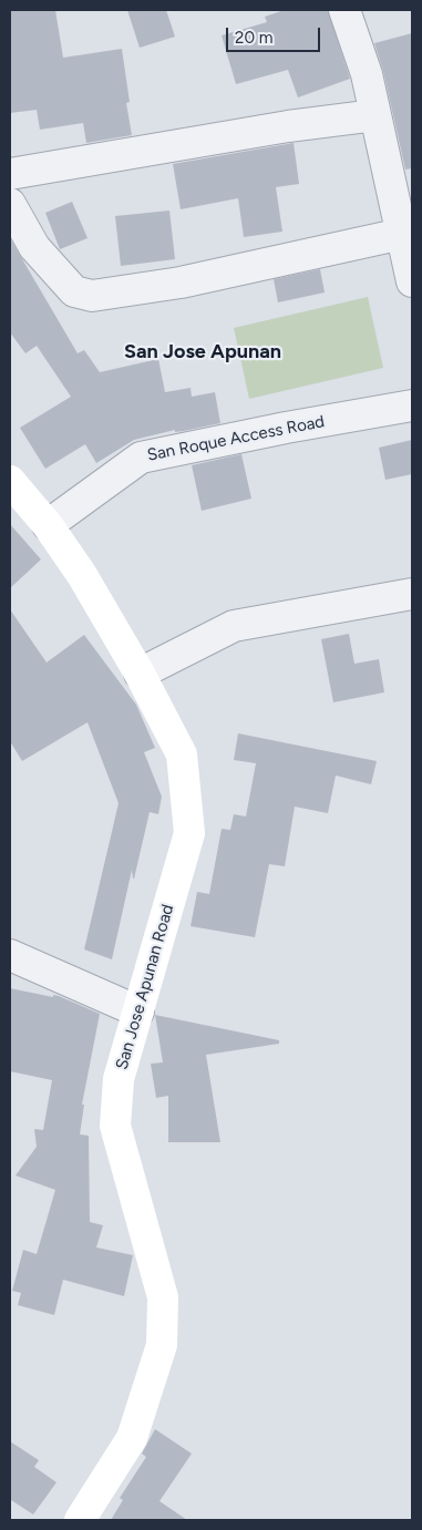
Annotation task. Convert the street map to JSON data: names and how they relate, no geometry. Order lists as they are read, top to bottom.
{
  "streets": {
    "street": ["San Roque Access Road", "San Jose Apunan Road"]
  },
  "crossings": [
    ["San Roque Access Road", "San Jose Apunan Road"]
  ],
  "districts": ["San Jose Apunan"],
  "scale_bar": "20 m"
}
